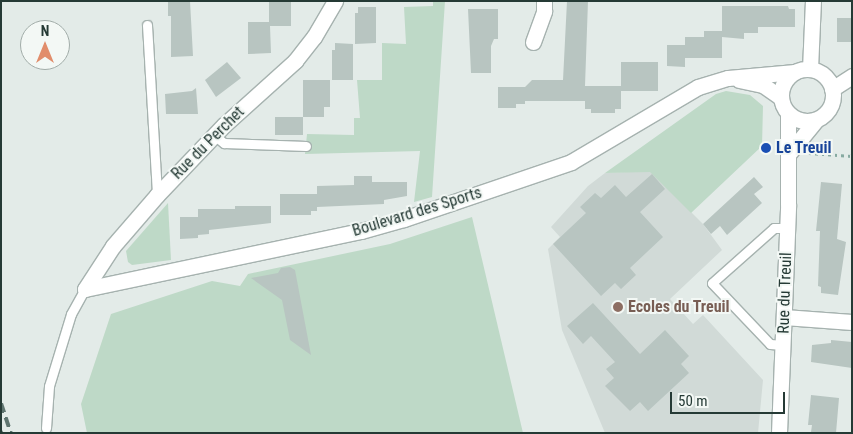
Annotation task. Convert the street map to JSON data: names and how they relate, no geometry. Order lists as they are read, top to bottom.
{
  "streets": {
    "street": ["Rue du Perchet", "Boulevard des Sports", "Rue du Treuil"]
  },
  "crossings": [
    ["Rue du Perchet", "Boulevard des Sports"],
    ["Boulevard des Sports", "Rue du Treuil"]
  ],
  "places": ["Le Treuil", "Ecoles du Treuil"],
  "scale_bar": "50 m",
  "north": "top"
}
